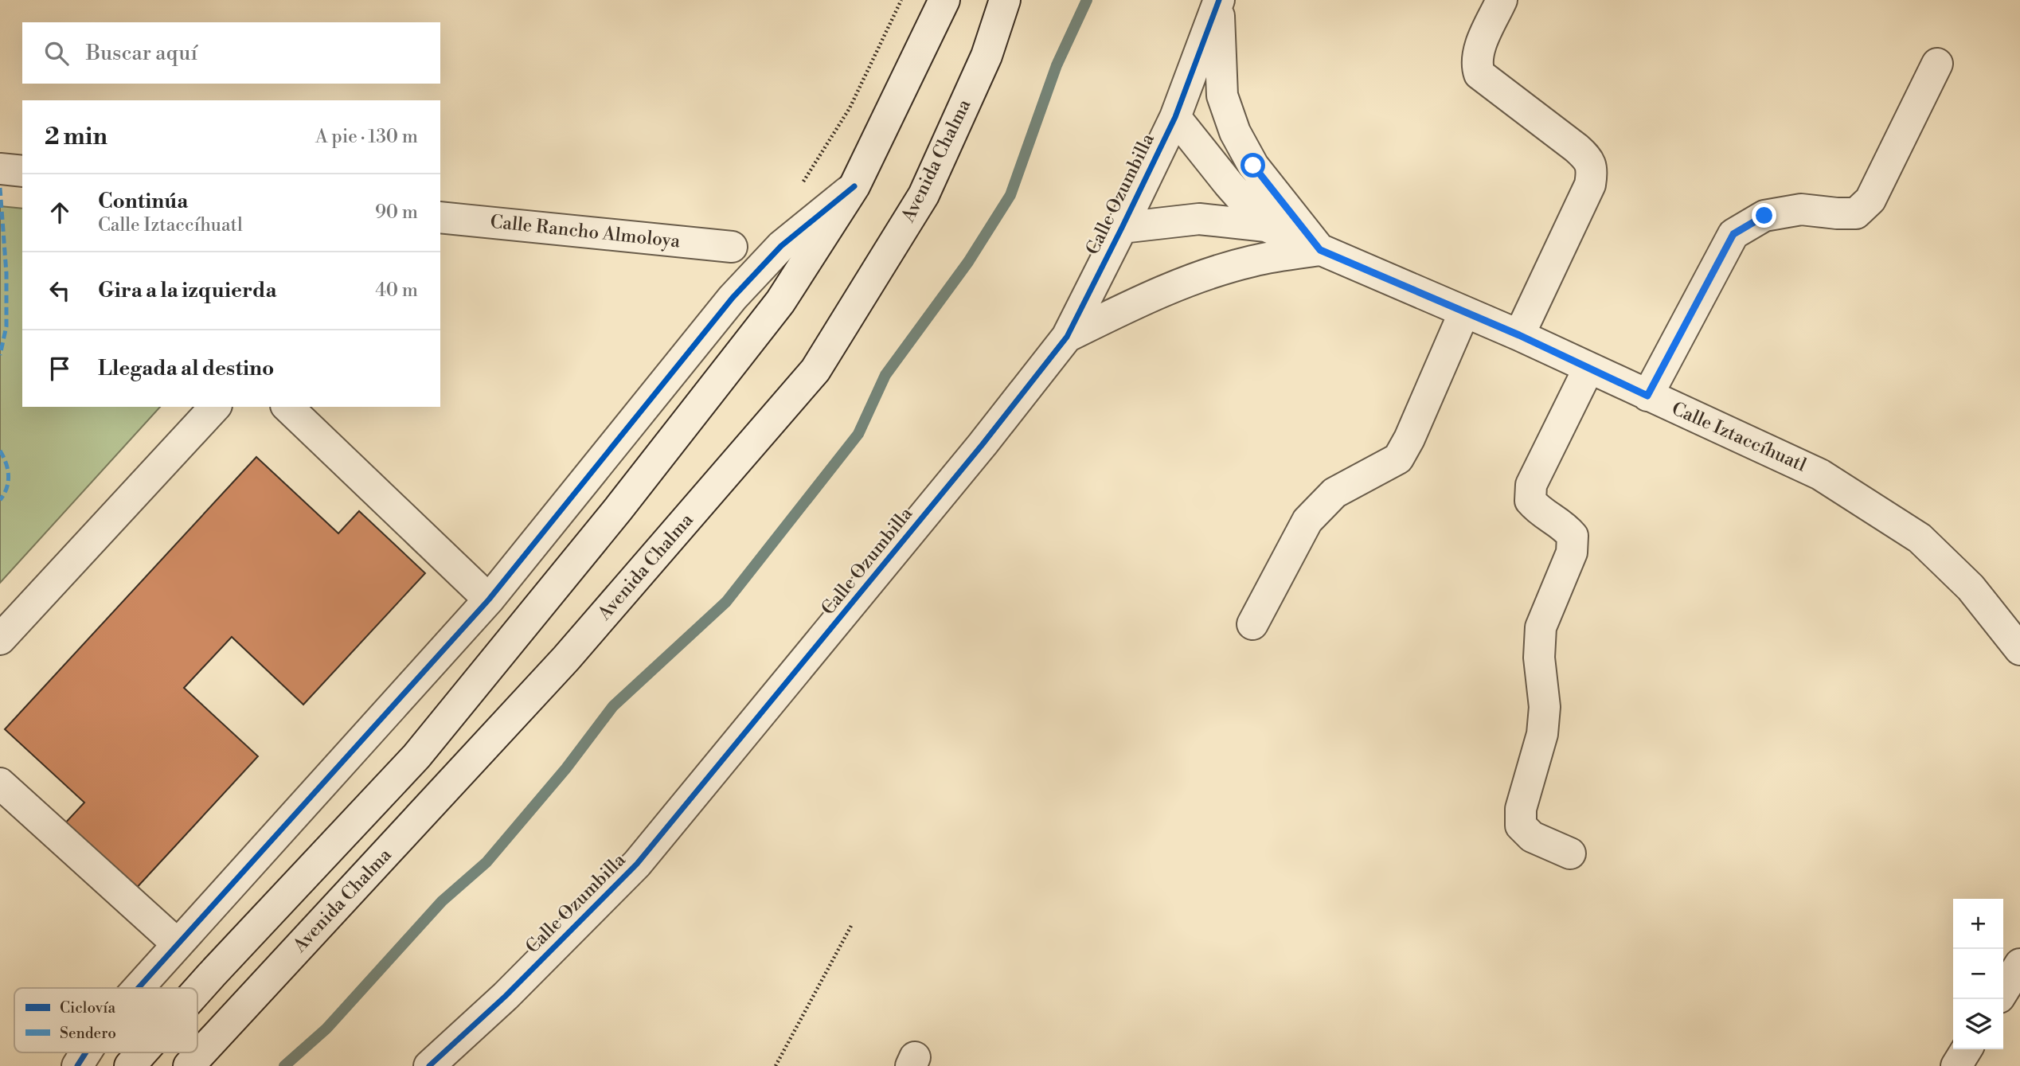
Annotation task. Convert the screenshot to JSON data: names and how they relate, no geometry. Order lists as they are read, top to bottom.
{
  "streets": {
    "street": [
      "Avenida Chalma",
      "Calle Ozumbilla",
      "Calle Rancho Almoloya",
      "Calle Iztaccíhuatl"
    ]
  },
  "crossings": [
    ["Calle Ozumbilla", "Calle Iztaccíhuatl"]
  ],
  "legend": ["Ciclovía", "Sendero"],
  "page": {
    "search": "Buscar aquí",
    "heading": ["2 min", "A pie · 130 m"],
    "list": [
      ["Continúa", "Calle Iztaccíhuatl", "90 m"],
      ["Gira a la izquierda", "40 m"],
      "Llegada al destino"
    ],
    "map_buttons": ["+", "−"]
  }
}
